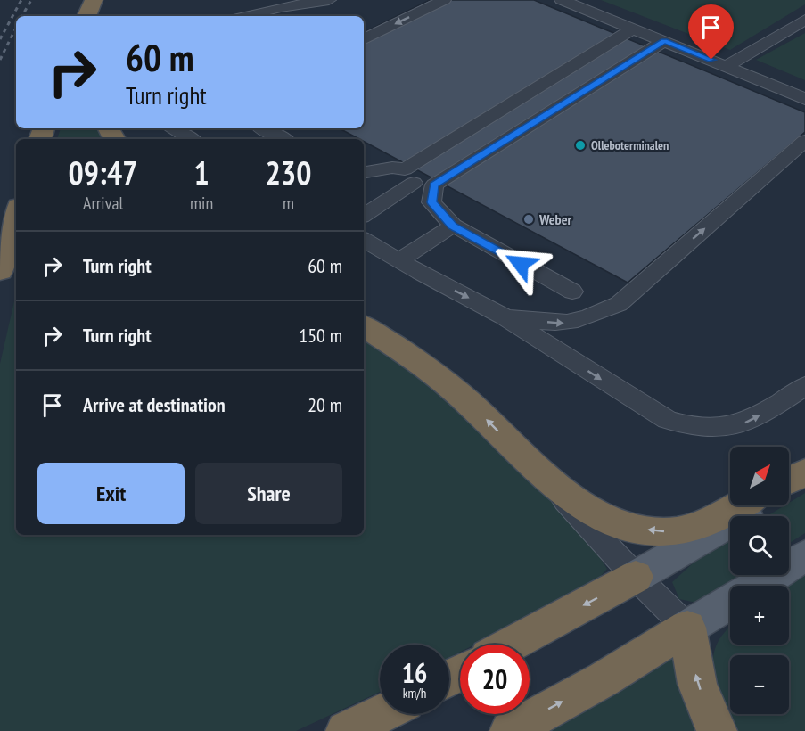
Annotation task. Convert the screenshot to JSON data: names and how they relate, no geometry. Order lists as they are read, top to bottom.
{
  "places": ["Olleboterminalen", "Weber"],
  "north": "top right",
  "page": {
    "turn": ["60 m", "Turn right"],
    "eta": [
      "09:47",
      "Arrival",
      "1",
      "min",
      "230",
      "m"
    ],
    "list": [
      {
        "name": "Turn right",
        "value": "60 m"
      },
      {
        "name": "Turn right",
        "value": "150 m"
      },
      {
        "name": "Arrive at destination",
        "value": "20 m"
      }
    ],
    "map_buttons": ["+", "−"],
    "buttons": ["Exit", "Share"],
    "speed": "16 km/h",
    "limit": "20"
  }
}
